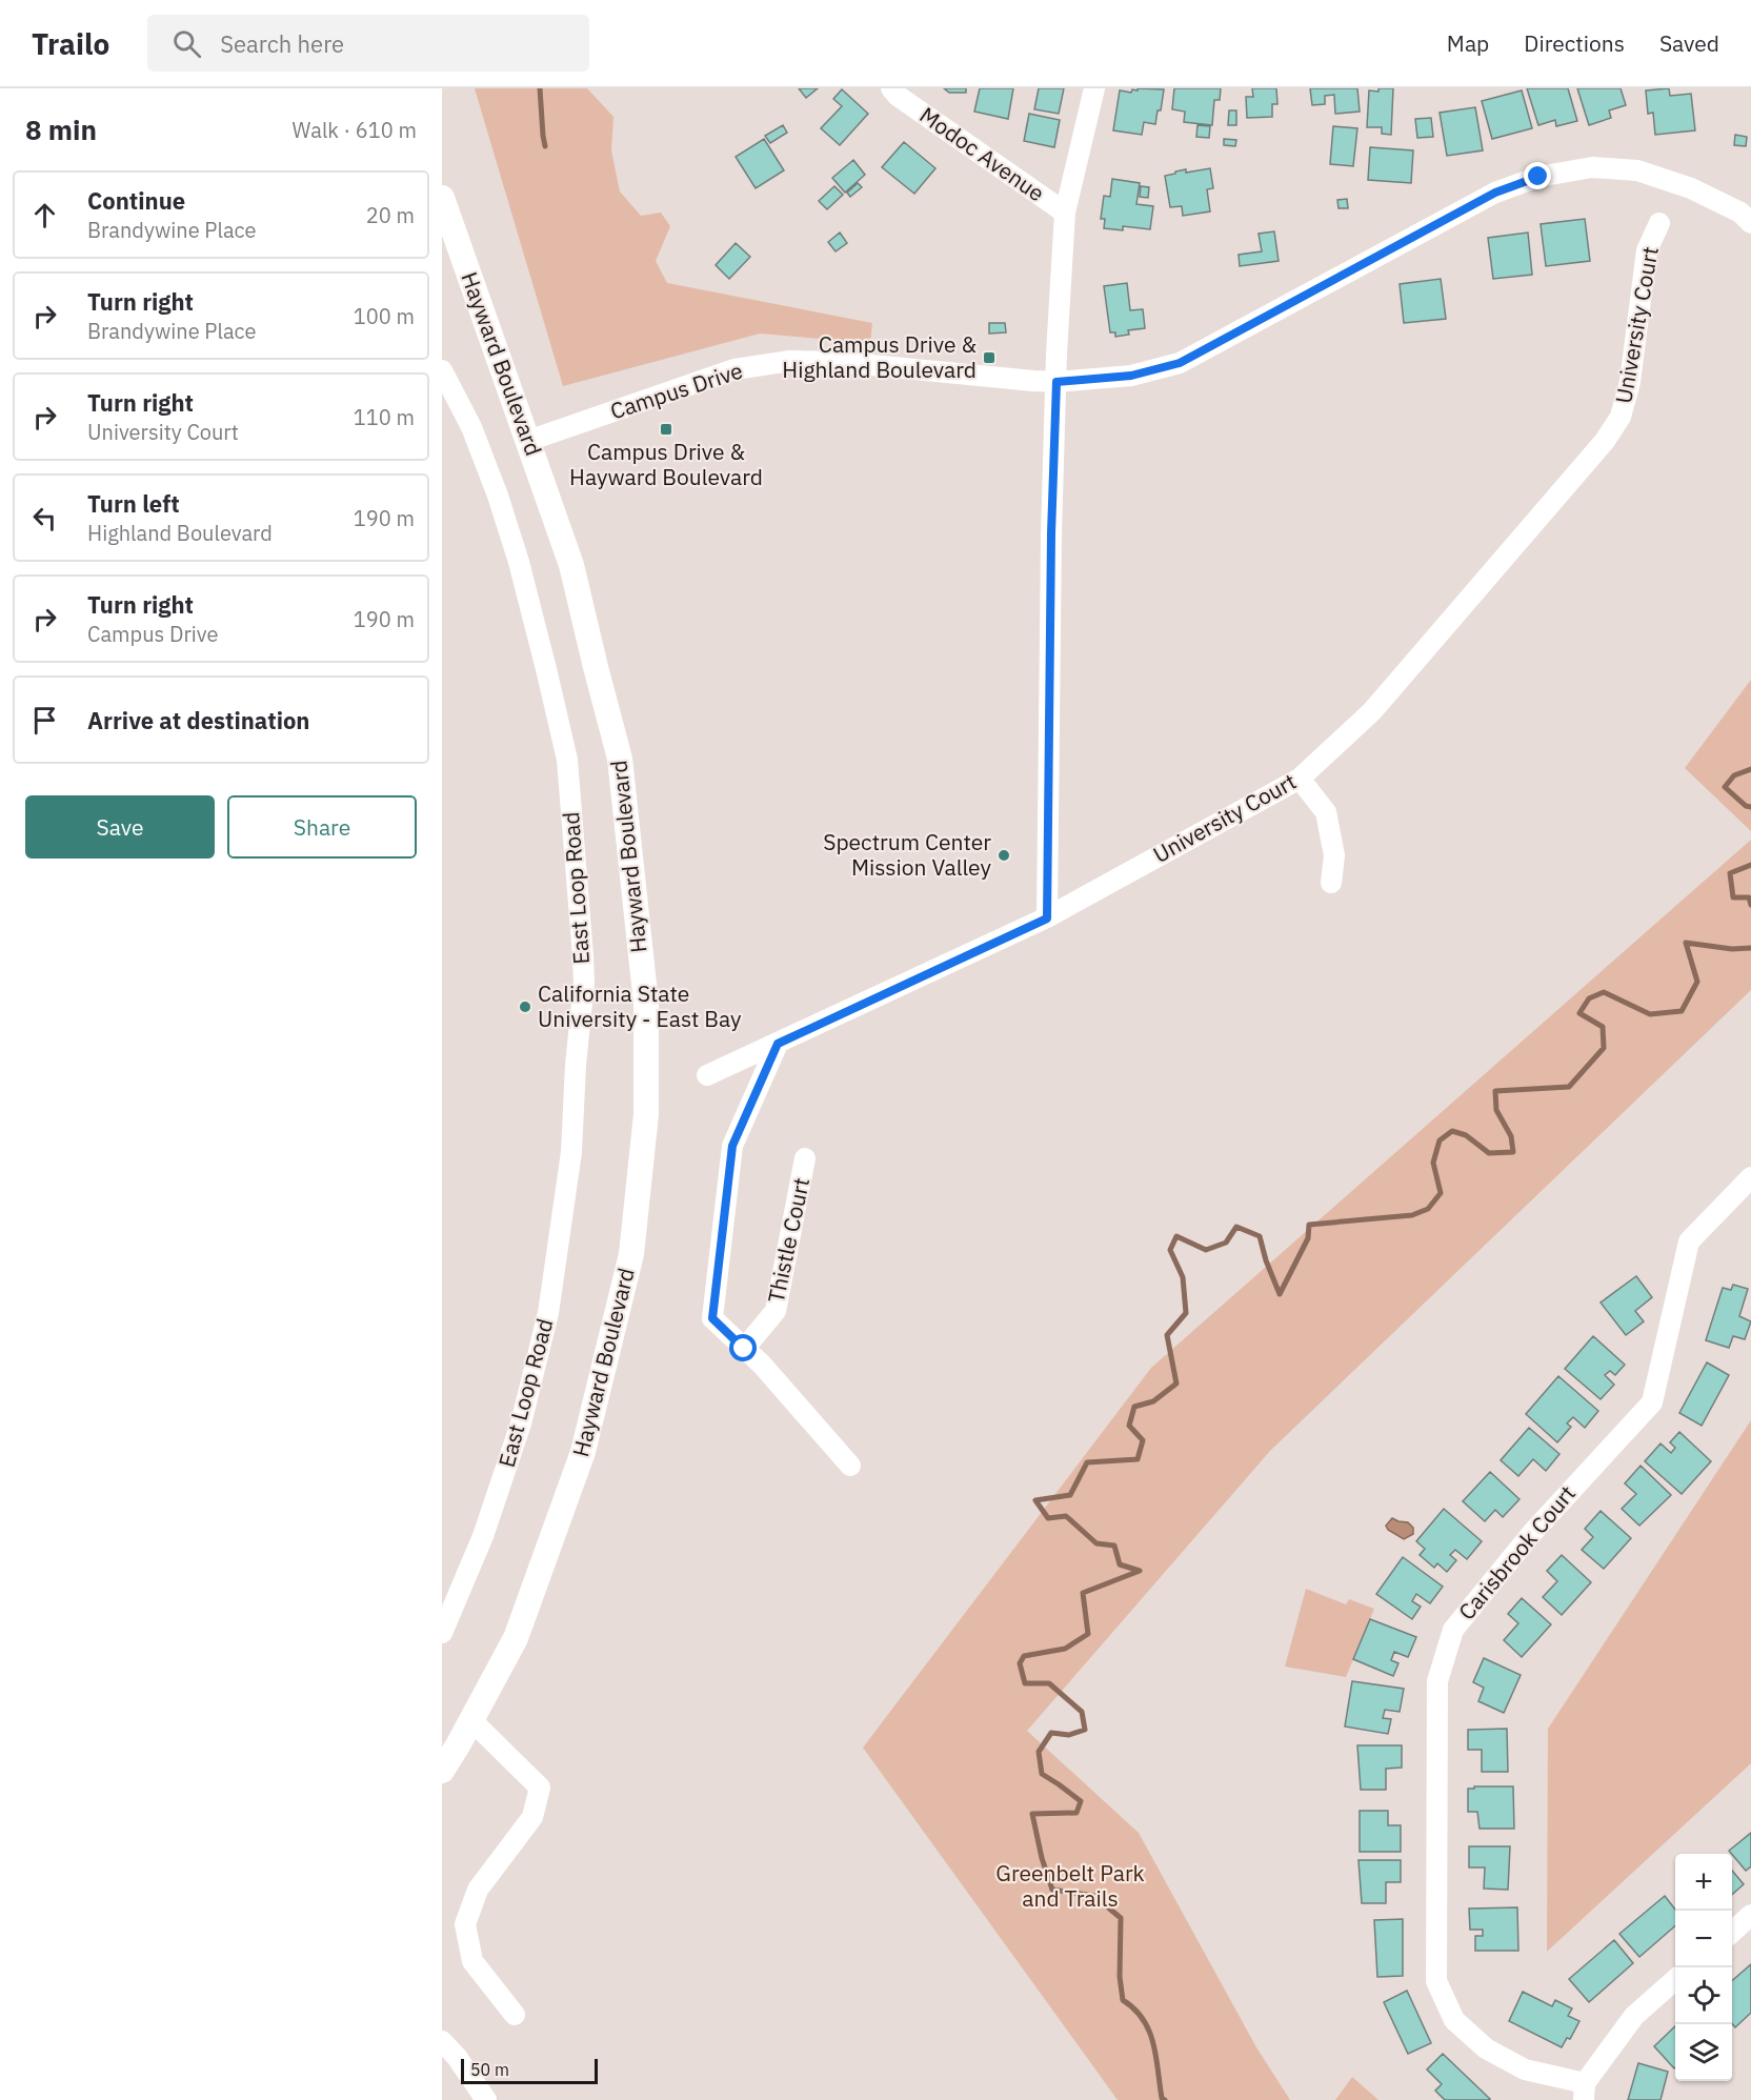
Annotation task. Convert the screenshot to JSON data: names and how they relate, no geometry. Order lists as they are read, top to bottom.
{
  "streets": {
    "main road": ["Hayward Boulevard"],
    "street": [
      "Modoc Avenue",
      "University Court",
      "Campus Drive",
      "East Loop Road",
      "Thistle Court",
      "Carisbrook Court"
    ]
  },
  "crossings": [
    ["Hayward Boulevard", "Campus Drive"]
  ],
  "parks": ["Greenbelt Park and Trails"],
  "places": {
    "transit": ["Campus Drive & Highland Boulevard", "Campus Drive & Hayward Boulevard"],
    "other": ["Spectrum Center Mission Valley", "California State University - East Bay"]
  },
  "scale_bar": "50 m",
  "page": {
    "header": "Trailo",
    "search": "Search here",
    "nav": ["Map", "Directions", "Saved"],
    "heading": ["8 min", "Walk · 610 m"],
    "list": [
      ["Continue", "Brandywine Place", "20 m"],
      ["Turn right", "Brandywine Place", "100 m"],
      ["Turn right", "University Court", "110 m"],
      ["Turn left", "Highland Boulevard", "190 m"],
      ["Turn right", "Campus Drive", "190 m"],
      "Arrive at destination"
    ],
    "buttons": ["Save", "Share"],
    "map_buttons": ["+", "−"],
    "scale": "50 m"
  }
}
